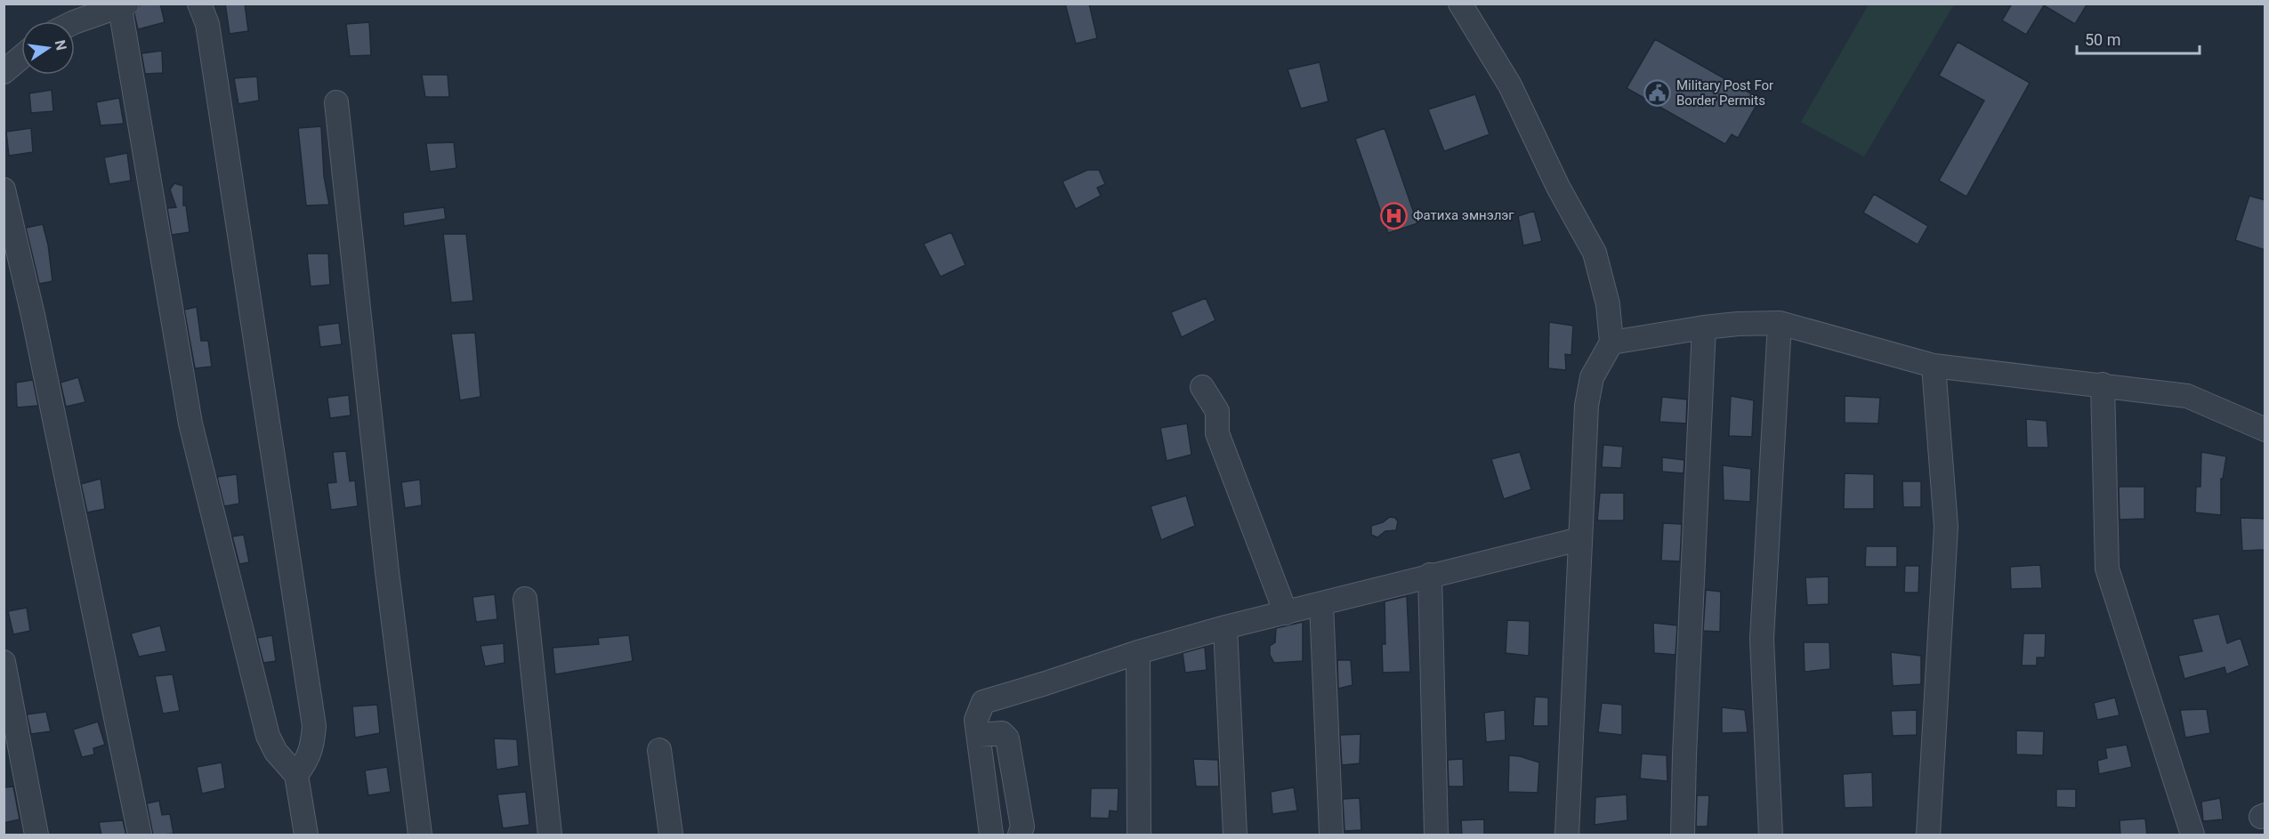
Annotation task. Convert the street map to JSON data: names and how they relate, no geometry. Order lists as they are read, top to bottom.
{
  "places": {
    "public building": ["Military Post For Border Permits"],
    "hospital": ["Фатиха эмнэлэг"]
  },
  "scale_bar": "50 m",
  "north": "right"
}
